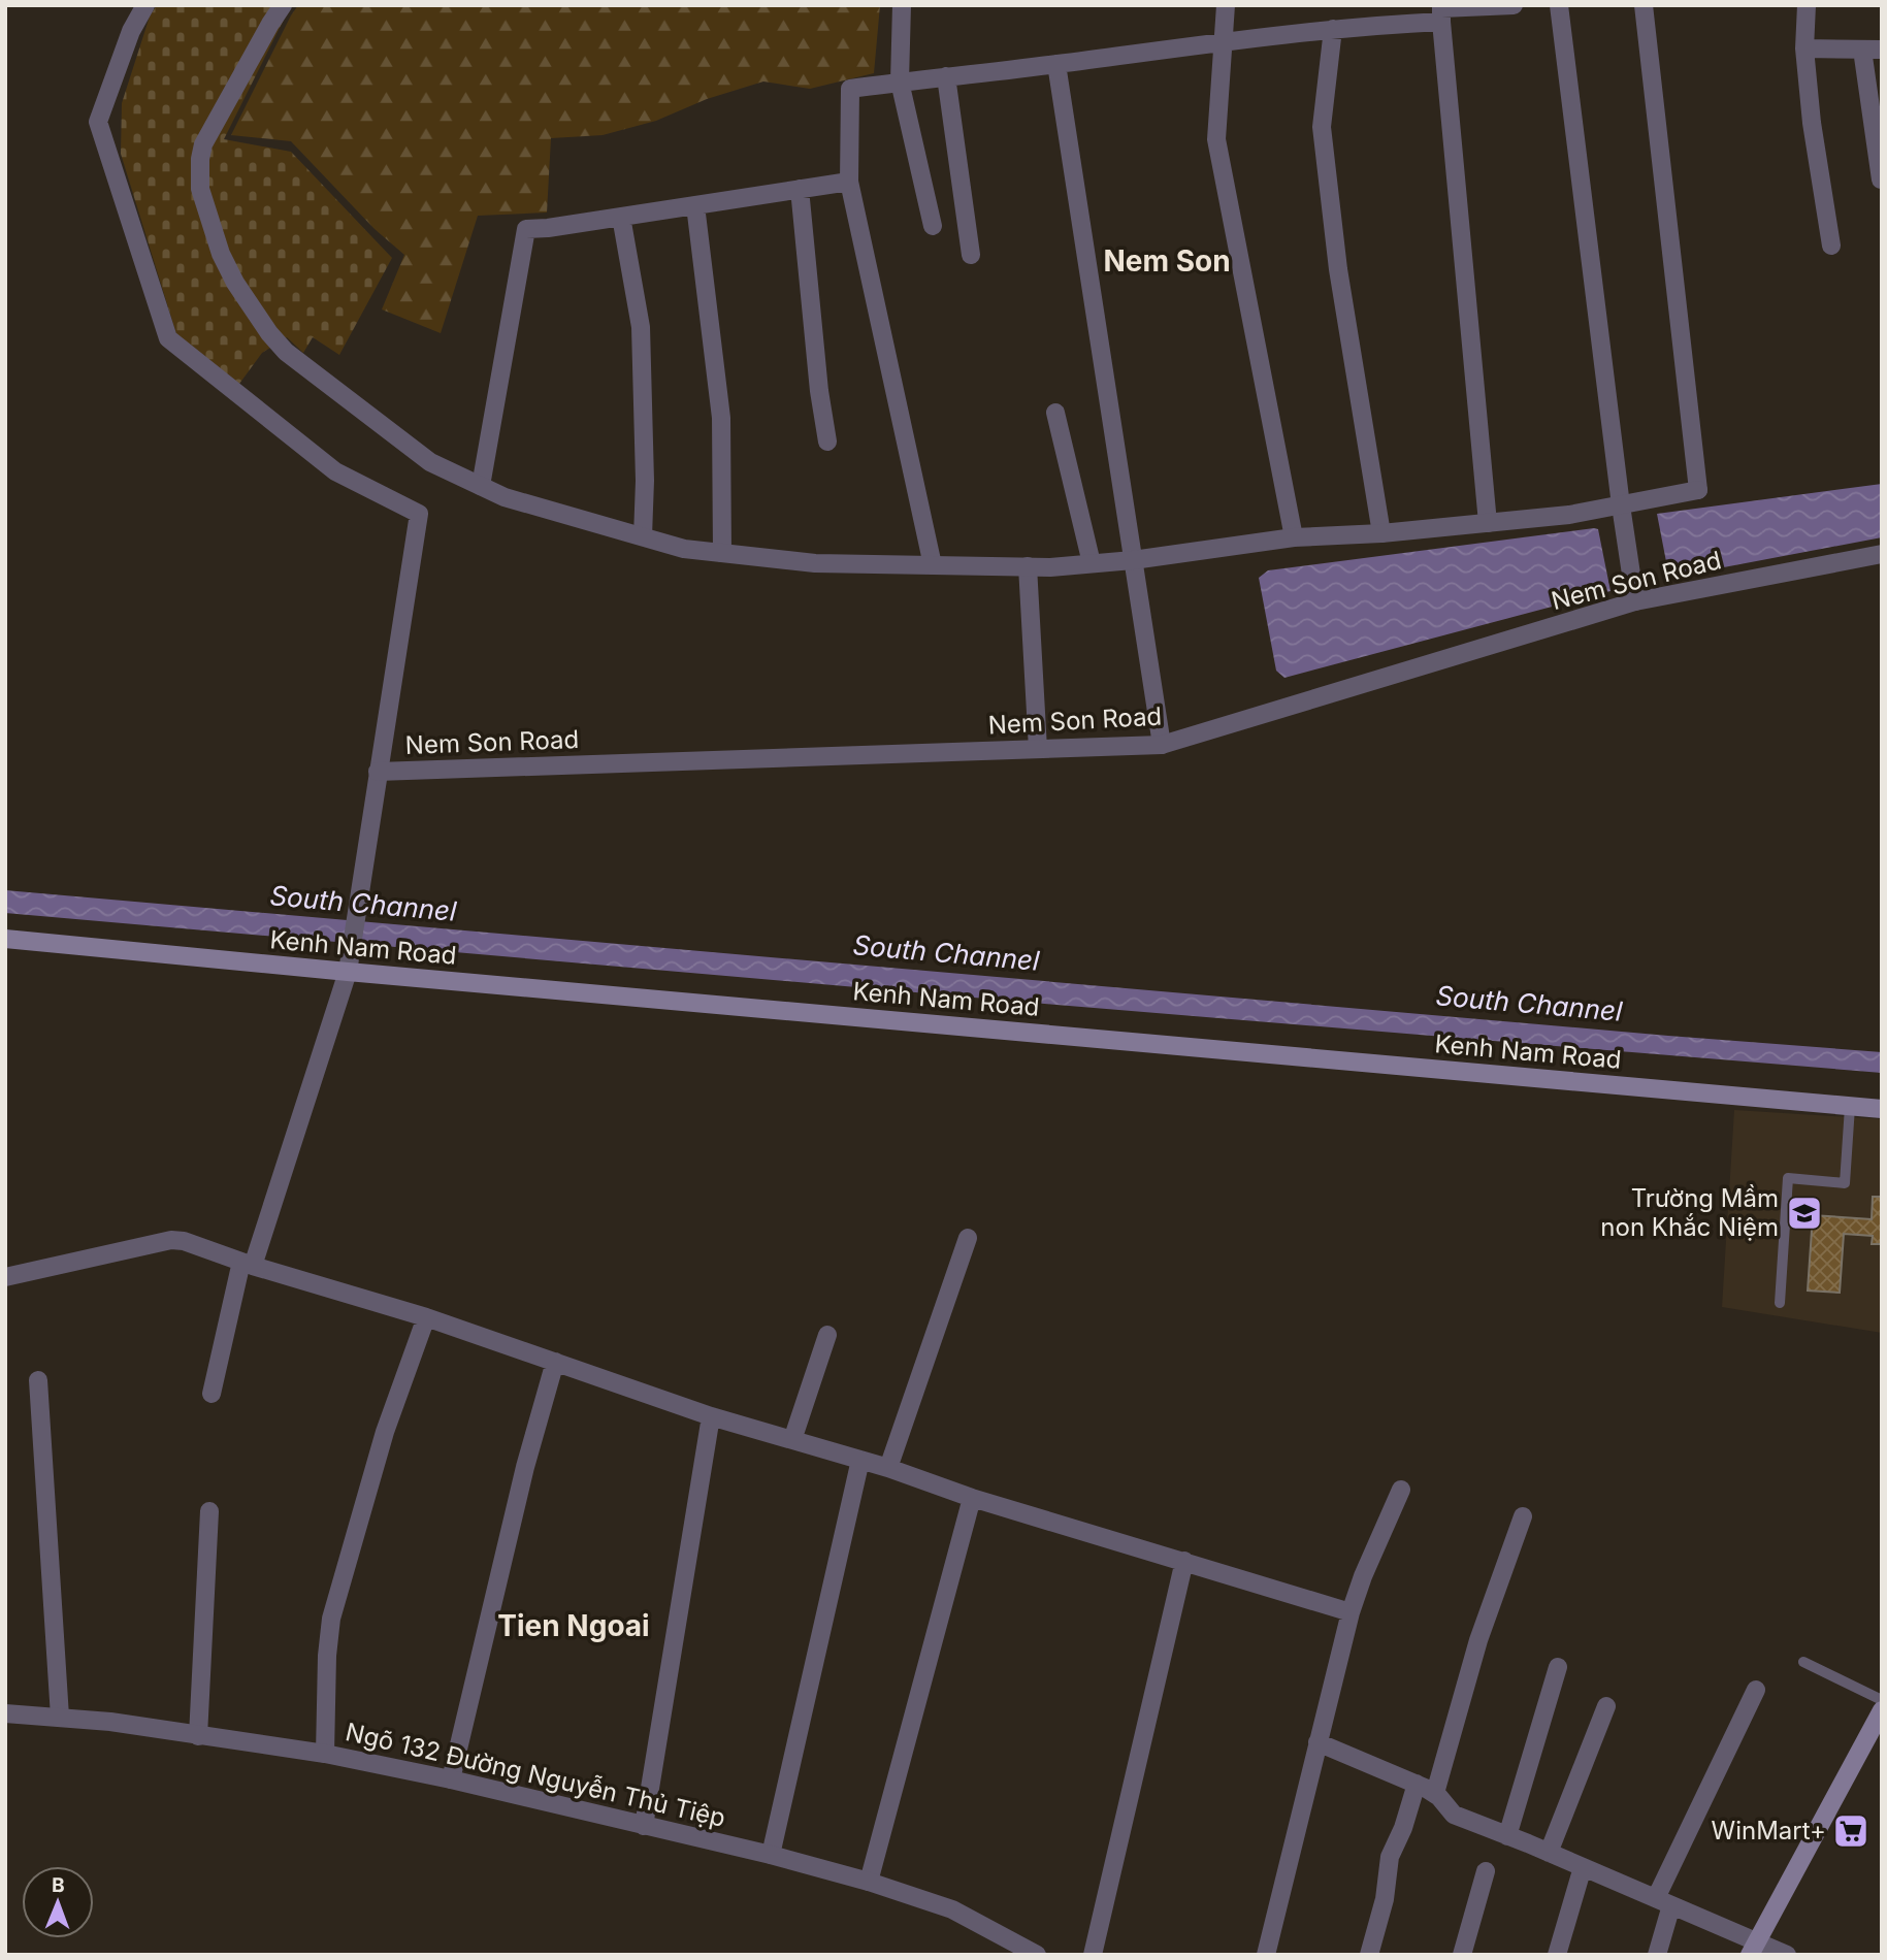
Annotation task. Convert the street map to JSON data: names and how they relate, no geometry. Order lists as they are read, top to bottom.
{
  "streets": {
    "main road": ["Kenh Nam Road"],
    "street": ["Nem Son Road", "Ngõ 132 Đường Nguyễn Thủ Tiệp"]
  },
  "districts": ["Nem Son", "Tien Ngoai"],
  "water": ["South Channel"],
  "places": {
    "school or university": ["Trường Mầm non Khắc Niệm"],
    "supermarket": ["WinMart+"]
  },
  "north": "top"
}
